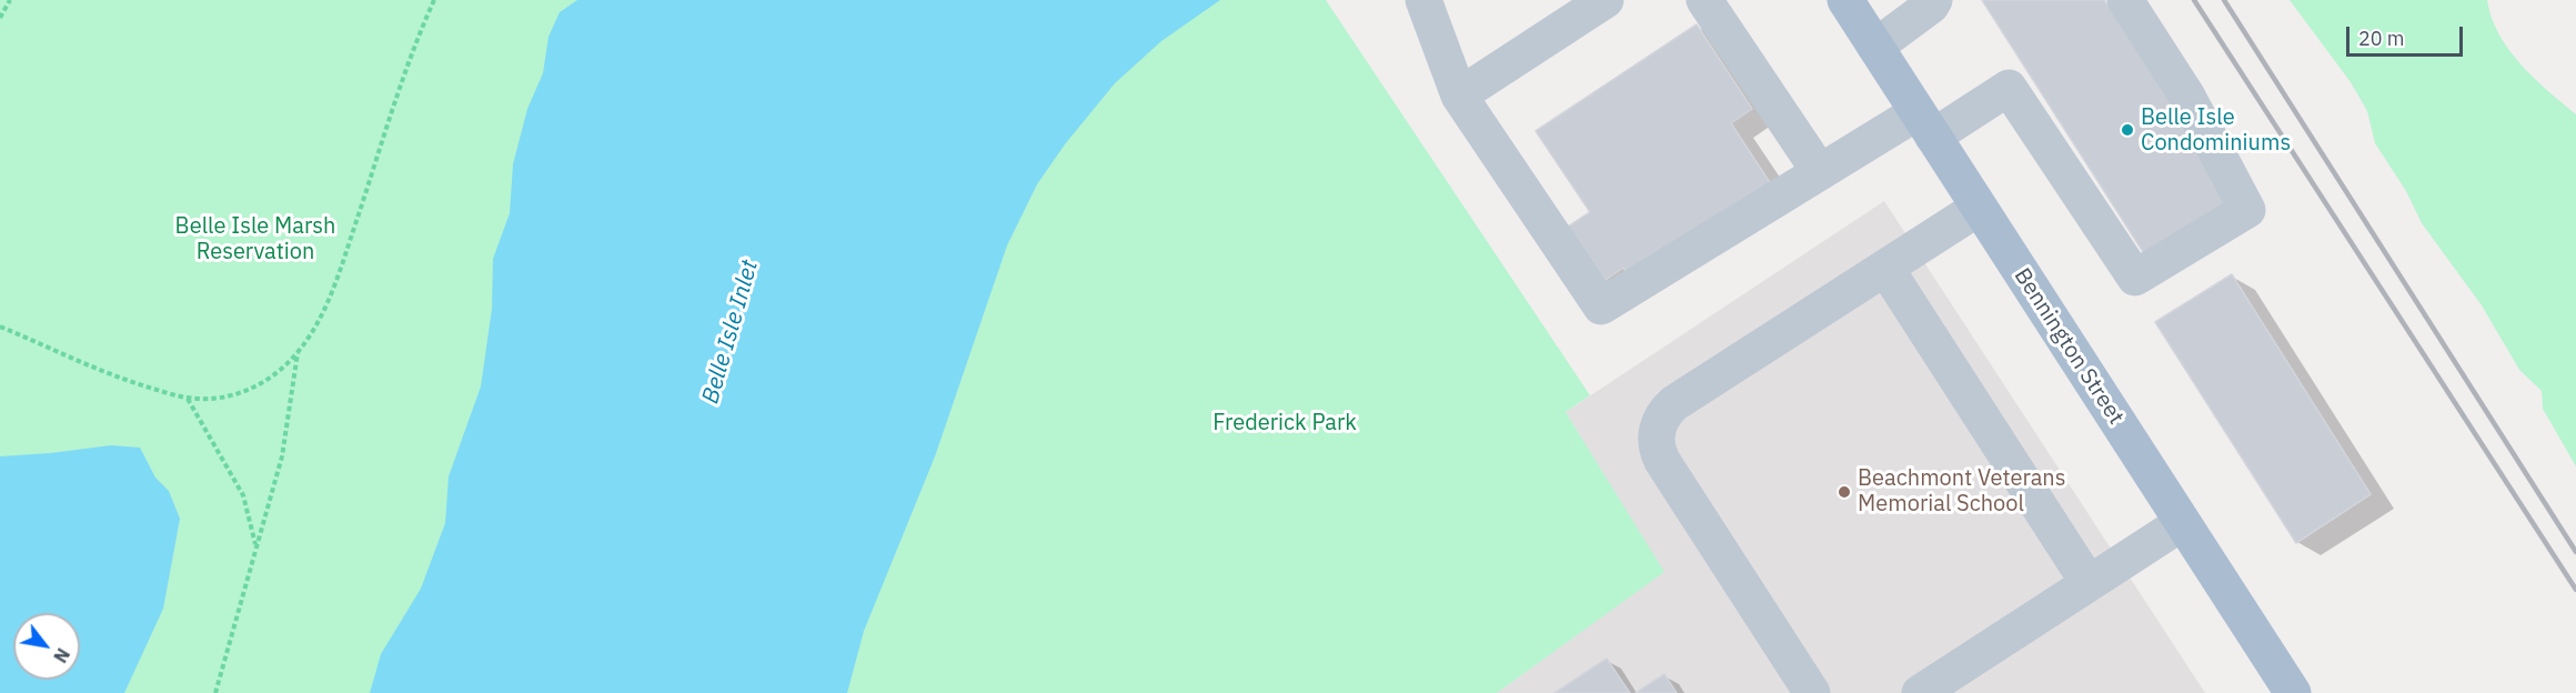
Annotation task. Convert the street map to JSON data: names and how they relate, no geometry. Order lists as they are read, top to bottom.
{
  "streets": {
    "main road": ["Bennington Street"]
  },
  "water": ["Belle Isle Inlet"],
  "parks": ["Belle Isle Marsh Reservation", "Frederick Park"],
  "places": ["Belle Isle Condominiums", "Beachmont Veterans Memorial School"],
  "scale_bar": "20 m",
  "north": "bottom right"
}
